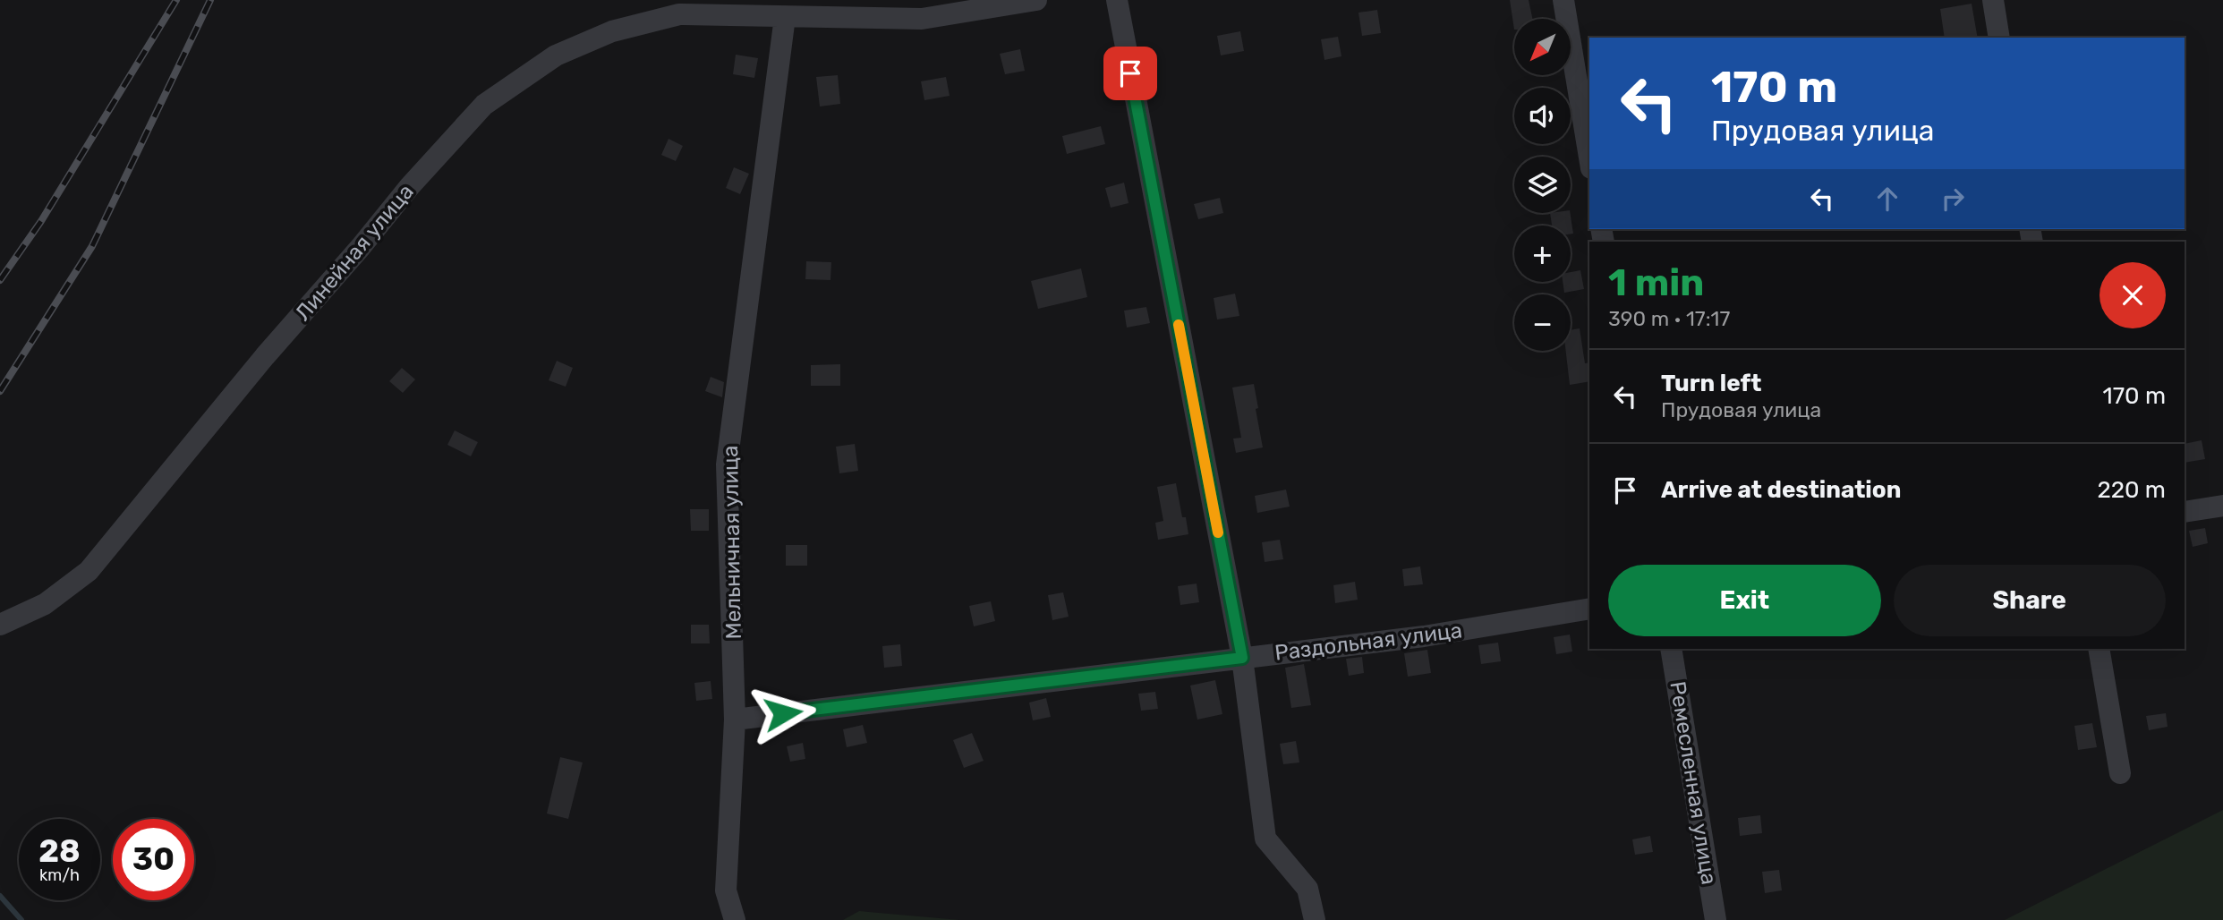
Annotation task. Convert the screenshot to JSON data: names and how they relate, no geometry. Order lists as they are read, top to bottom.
{
  "streets": {
    "street": [
      "Линейная улица",
      "Мельничная улица",
      "Раздольная улица",
      "Ремесленная улица"
    ]
  },
  "crossings": [
    ["Линейная улица", "Мельничная улица"],
    ["Мельничная улица", "Раздольная улица"]
  ],
  "north": "bottom left",
  "page": {
    "map_buttons": ["+", "−"],
    "turn": ["170 m", "Прудовая улица"],
    "heading": ["1 min", "390 m · 17:17"],
    "list": [
      {
        "name": "Turn left",
        "note": "Прудовая улица",
        "value": "170 m"
      },
      {
        "name": "Arrive at destination",
        "value": "220 m"
      }
    ],
    "buttons": ["Exit", "Share"],
    "speed": "28 km/h",
    "limit": "30"
  }
}
